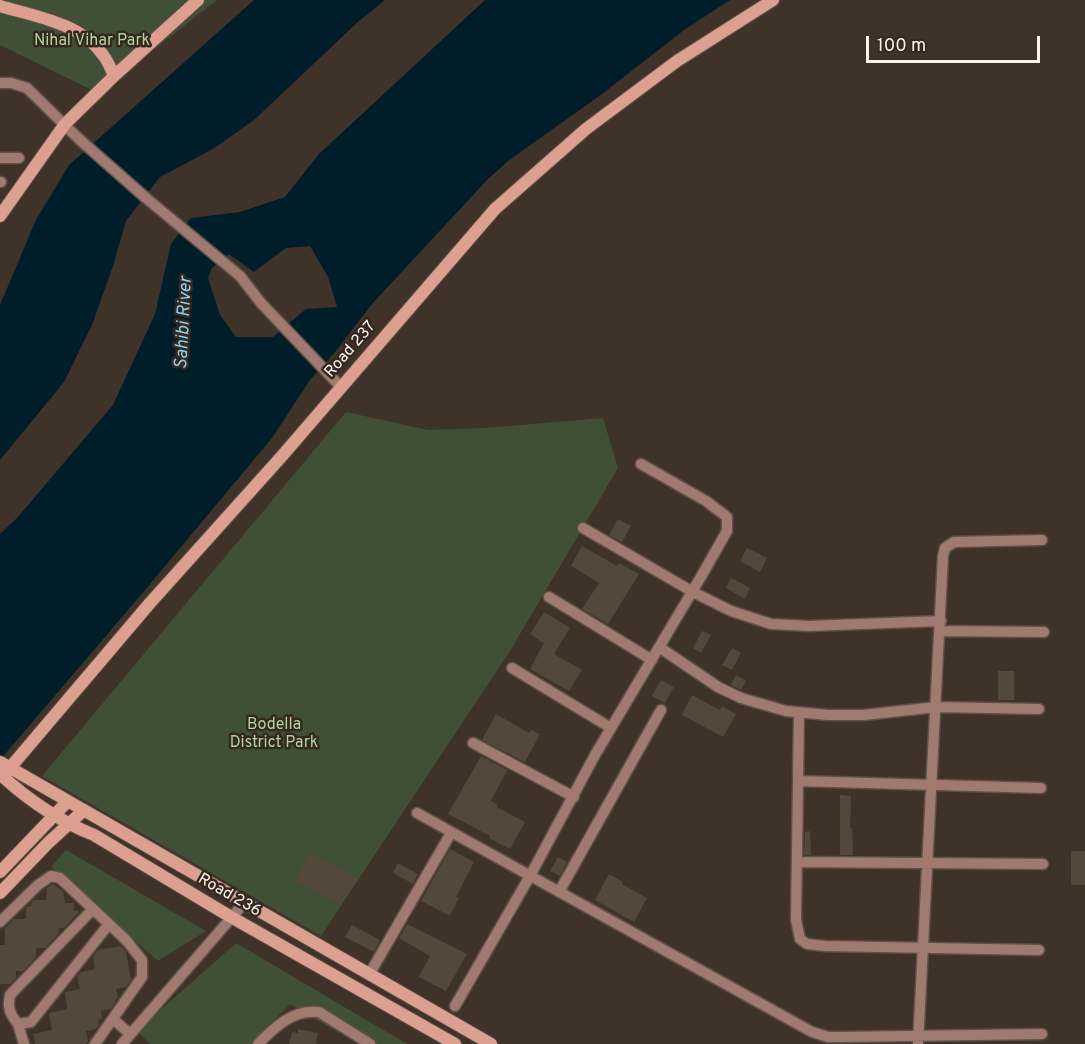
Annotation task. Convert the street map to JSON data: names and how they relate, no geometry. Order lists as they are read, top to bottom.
{
  "streets": {
    "street": ["Road 237", "Road 236"]
  },
  "crossings": [
    ["Road 237", "Road 236"]
  ],
  "water": ["Sahibi River"],
  "parks": ["Nihal Vihar Park", "Bodella District Park"],
  "scale_bar": "100 m"
}
